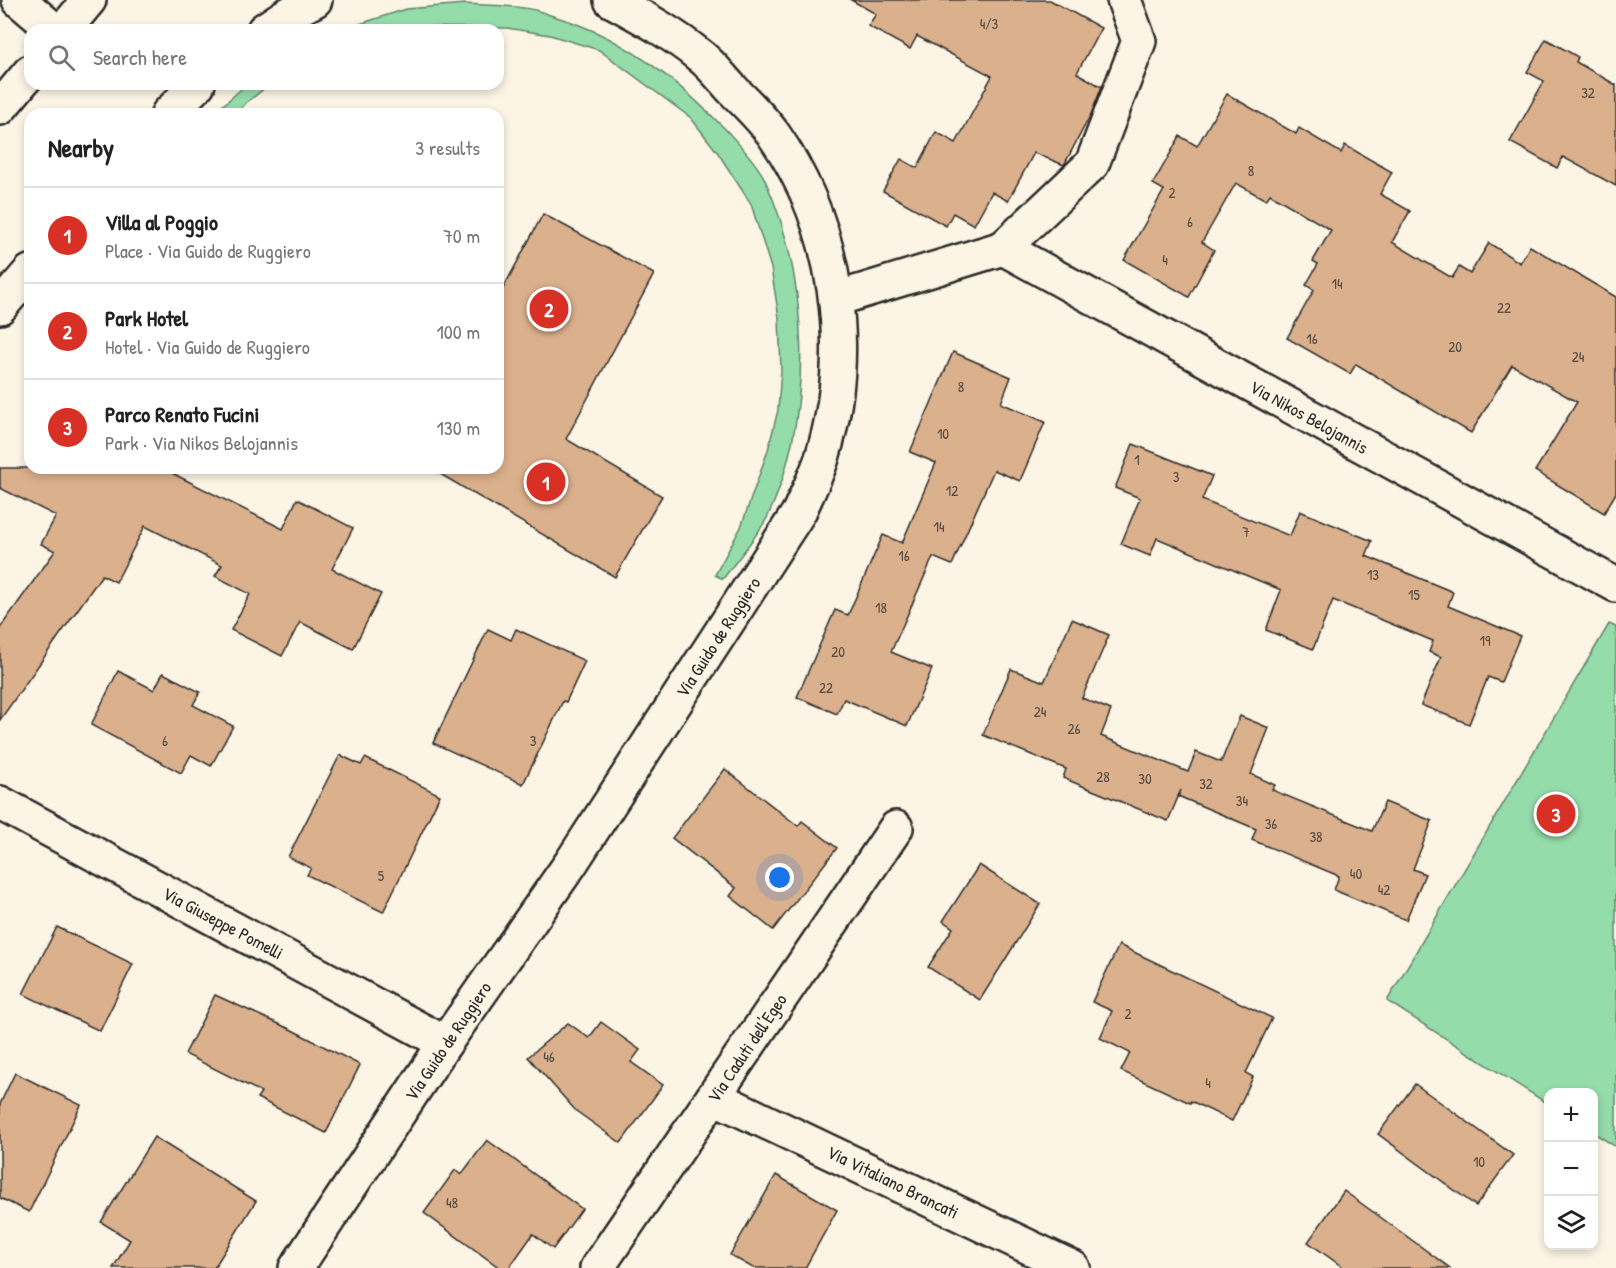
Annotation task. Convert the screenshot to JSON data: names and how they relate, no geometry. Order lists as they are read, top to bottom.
{
  "streets": {
    "street": [
      "Via Nikos Belojannis",
      "Via Guido de Ruggiero",
      "Via Giuseppe Pomelli",
      "Via Caduti dell'Egeo",
      "Via Vitaliano Brancati"
    ]
  },
  "crossings": [
    ["Via Guido de Ruggiero", "Via Giuseppe Pomelli"],
    ["Via Caduti dell'Egeo", "Via Vitaliano Brancati"]
  ],
  "house_numbers": [
    "4/3",
    "32",
    "8",
    "2",
    "6",
    "4",
    "14",
    "22",
    "16",
    "20",
    "24",
    "8",
    "10",
    "1",
    "3",
    "12",
    "14",
    "7",
    "16",
    "13",
    "15",
    "18",
    "19",
    "20",
    "22",
    "24",
    "26",
    "6",
    "3",
    "28",
    "30",
    "32",
    "34",
    "36",
    "38",
    "40",
    "5",
    "42",
    "2",
    "46",
    "4",
    "10",
    "48"
  ],
  "page": {
    "search": "Search here",
    "heading": ["Nearby", "3 results"],
    "list": [
      {
        "mark": "1",
        "name": "Villa al Poggio",
        "note": "Place · Via Guido de Ruggiero",
        "value": "70 m"
      },
      {
        "mark": "2",
        "name": "Park Hotel",
        "note": "Hotel · Via Guido de Ruggiero",
        "value": "100 m"
      },
      {
        "mark": "3",
        "name": "Parco Renato Fucini",
        "note": "Park · Via Nikos Belojannis",
        "value": "130 m"
      }
    ],
    "pins": ["2", "1", "3"],
    "map_buttons": ["+", "−"]
  }
}
